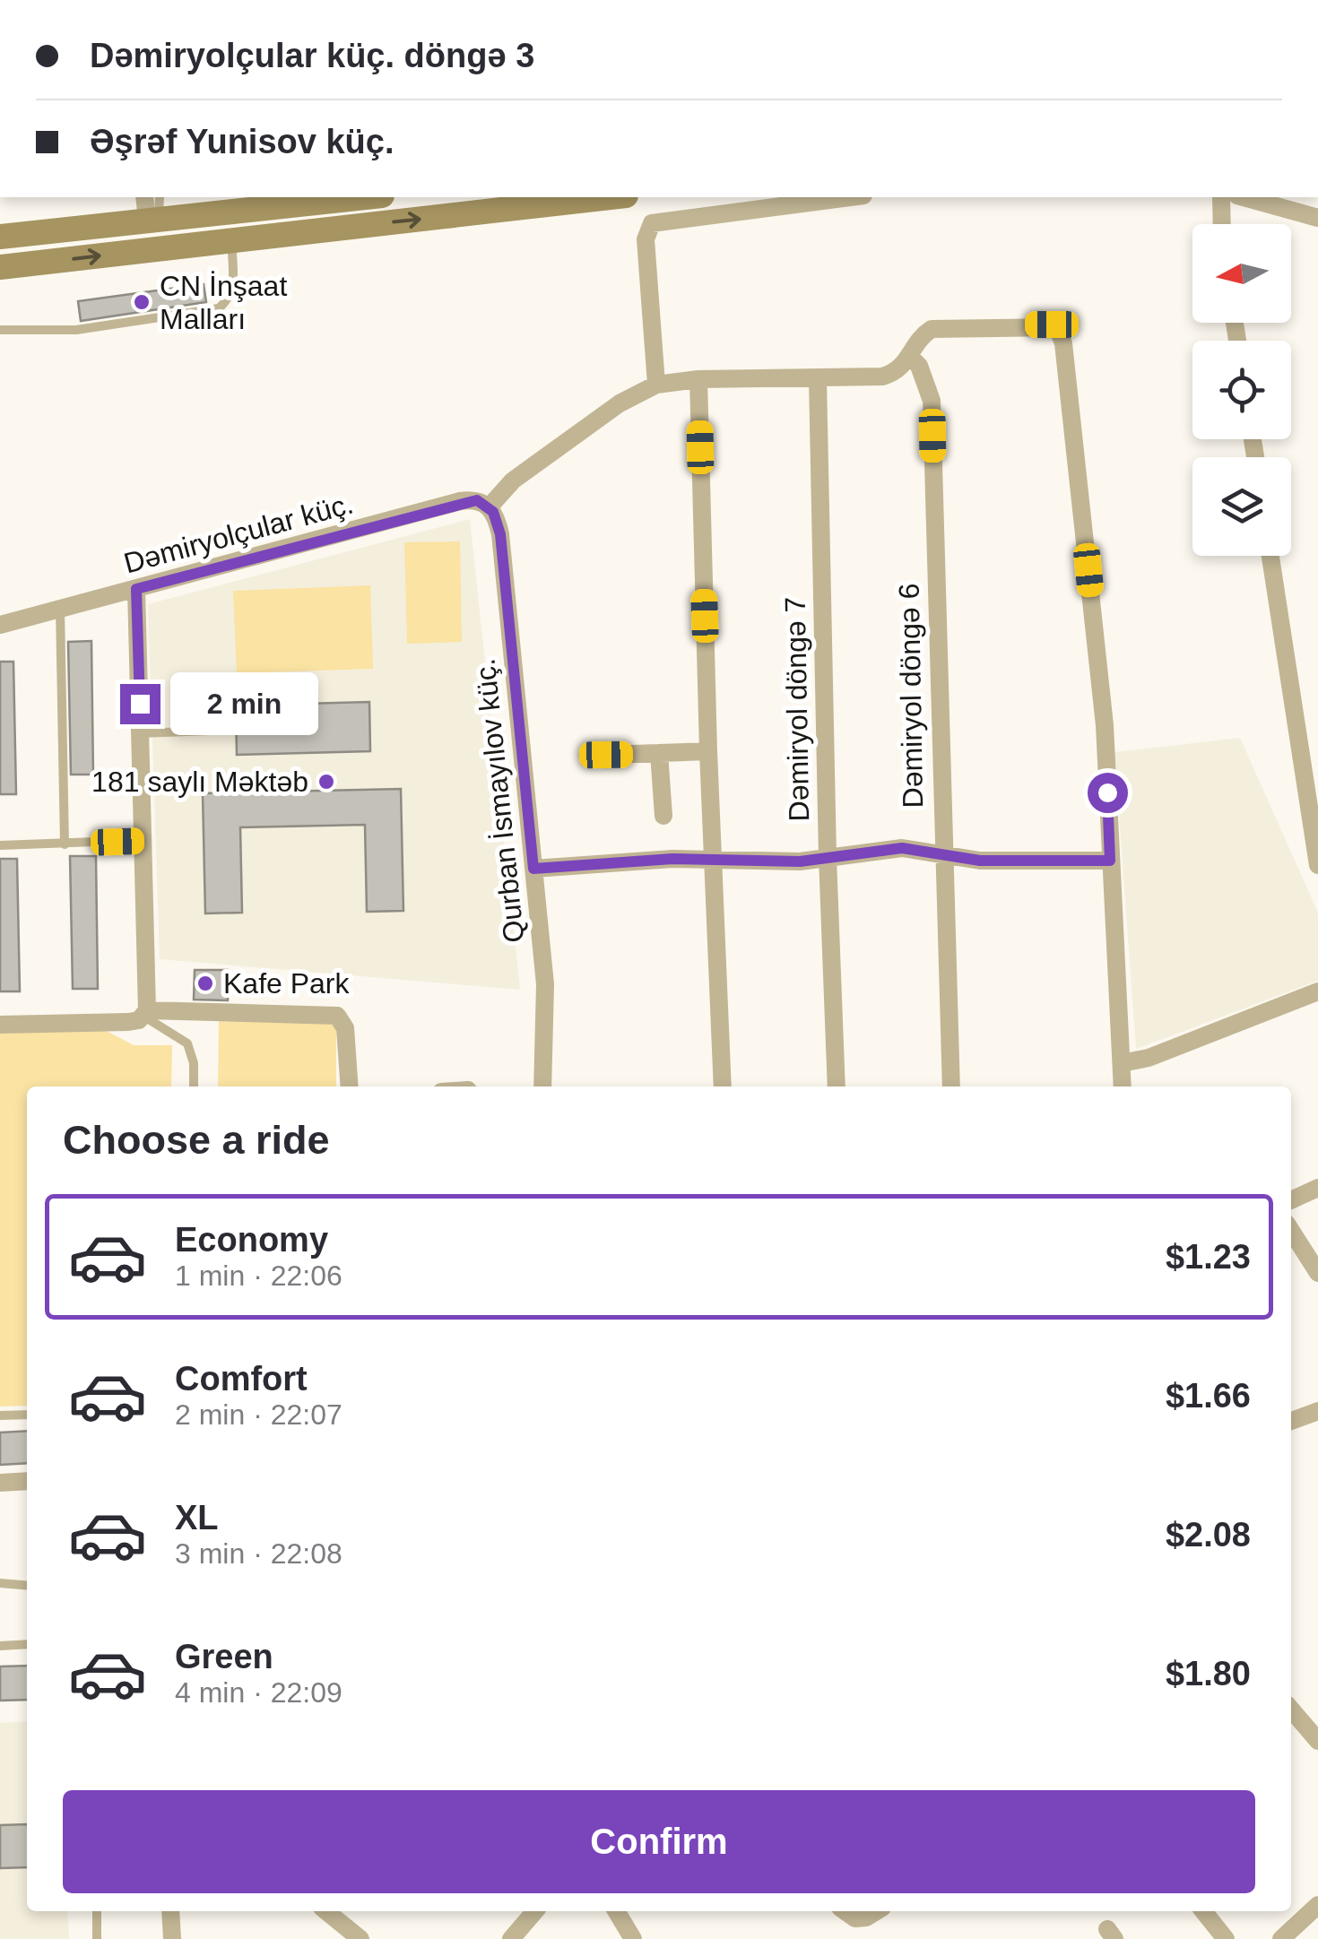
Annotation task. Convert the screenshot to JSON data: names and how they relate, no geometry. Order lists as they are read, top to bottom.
{
  "streets": {
    "street": [
      "Dəmiryolçular küç.",
      "Dəmiryol döngə 6",
      "Dəmiryol döngə 7",
      "Qurban İsmayılov küç."
    ]
  },
  "crossings": [
    ["Dəmiryolçular küç.", "Qurban İsmayılov küç."]
  ],
  "places": ["CN İnşaat Malları", "181 saylı Məktəb", "Kafe Park"],
  "north": "left",
  "page": {
    "banner": ["Dəmiryolçular küç. döngə 3", "Əşrəf Yunisov küç."],
    "bubble": "2 min",
    "heading": "Choose a ride",
    "list": [
      {
        "name": "Economy",
        "note": "1 min · 22:06",
        "value": "$1.23"
      },
      {
        "name": "Comfort",
        "note": "2 min · 22:07",
        "value": "$1.66"
      },
      {
        "name": "XL",
        "note": "3 min · 22:08",
        "value": "$2.08"
      },
      {
        "name": "Green",
        "note": "4 min · 22:09",
        "value": "$1.80"
      }
    ],
    "buttons": "Confirm"
  }
}
